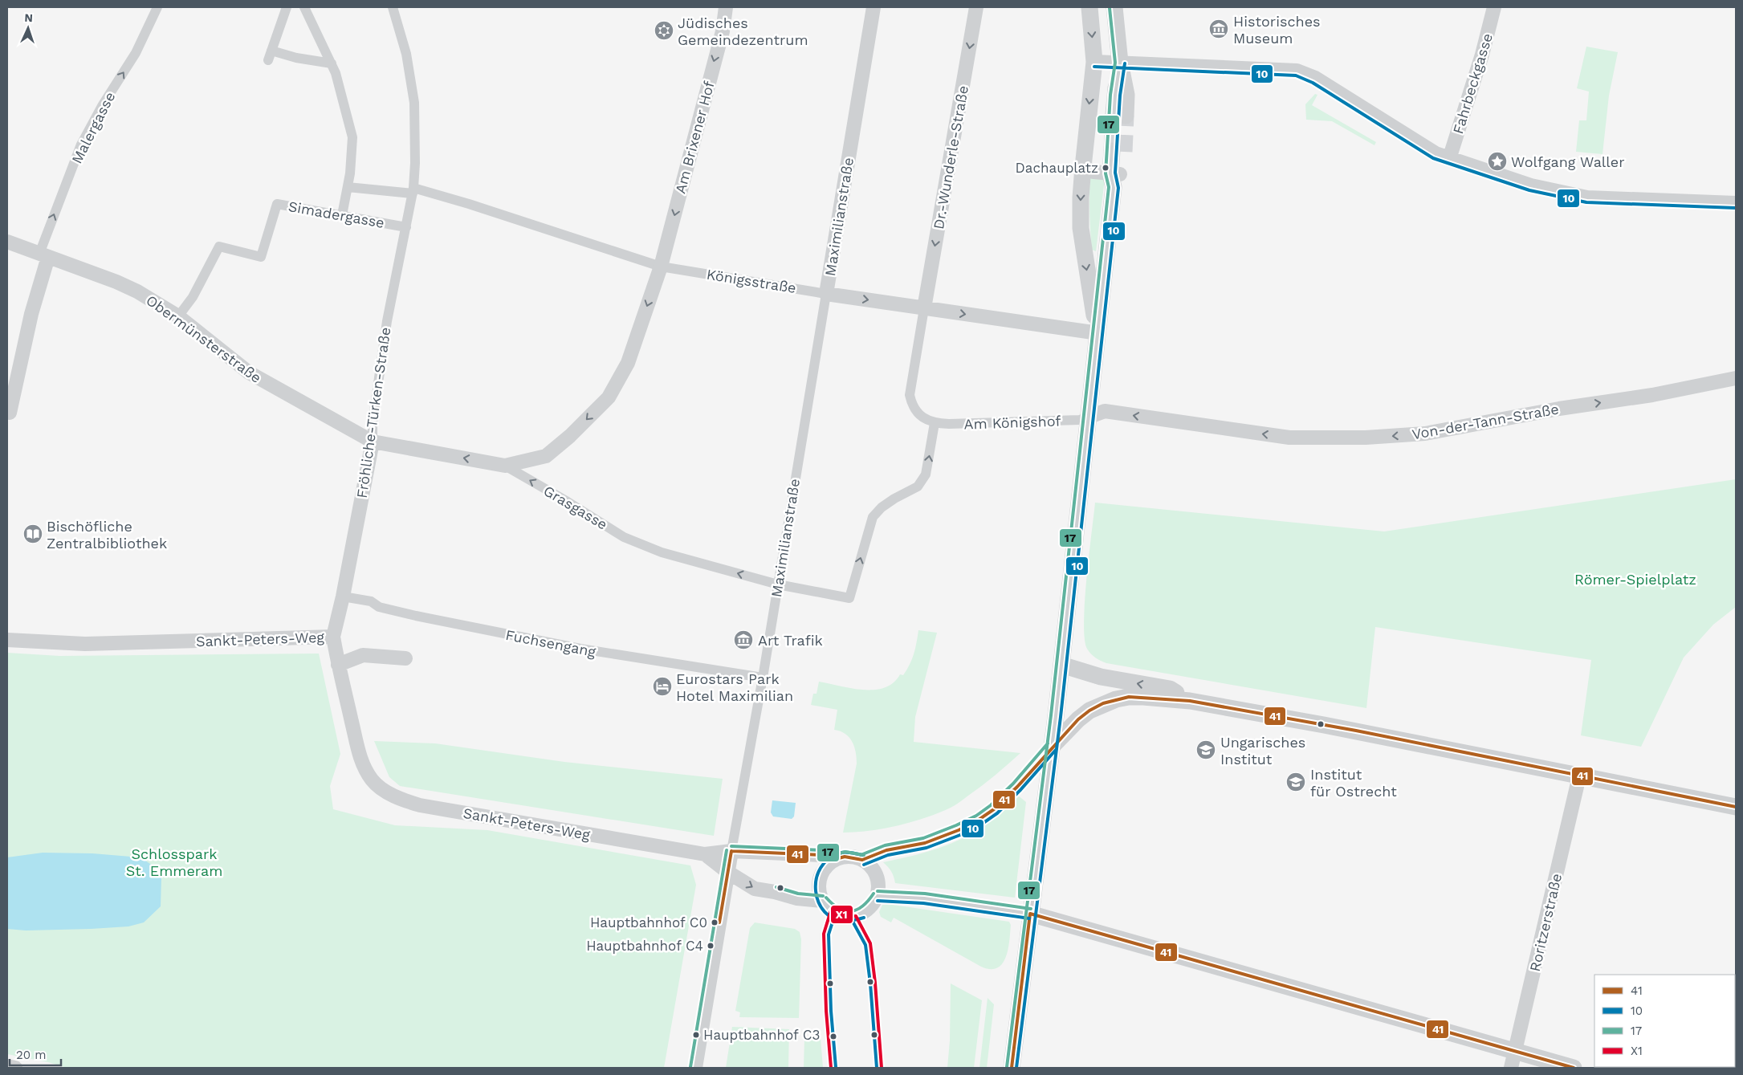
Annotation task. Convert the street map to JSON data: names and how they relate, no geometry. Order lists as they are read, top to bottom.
{
  "streets": {
    "street": [
      "Fahrbeckgasse",
      "Malergasse",
      "Am Brixener Hof",
      "Dr.-Wunderle-Straße",
      "Simadergasse",
      "Maximilianstraße",
      "Königsstraße",
      "Obermünsterstraße",
      "Fröhliche-Türken-Straße",
      "Von-der-Tann-Straße",
      "Am Königshof",
      "Grasgasse",
      "Sankt-Peters-Weg",
      "Fuchsengang",
      "Roritzerstraße"
    ]
  },
  "crossings": [
    ["Malergasse", "Obermünsterstraße"],
    ["Am Brixener Hof", "Königsstraße"],
    ["Am Brixener Hof", "Grasgasse"],
    ["Dr.-Wunderle-Straße", "Königsstraße"],
    ["Simadergasse", "Obermünsterstraße"],
    ["Simadergasse", "Fröhliche-Türken-Straße"],
    ["Maximilianstraße", "Königsstraße"],
    ["Maximilianstraße", "Grasgasse"],
    ["Maximilianstraße", "Sankt-Peters-Weg"],
    ["Maximilianstraße", "Fuchsengang"],
    ["Königsstraße", "Fröhliche-Türken-Straße"],
    ["Obermünsterstraße", "Fröhliche-Türken-Straße"],
    ["Obermünsterstraße", "Grasgasse"],
    ["Fröhliche-Türken-Straße", "Grasgasse"],
    ["Fröhliche-Türken-Straße", "Sankt-Peters-Weg"],
    ["Fröhliche-Türken-Straße", "Fuchsengang"],
    ["Von-der-Tann-Straße", "Am Königshof"]
  ],
  "one_way": [
    "Malergasse",
    "Am Brixener Hof",
    "Dr.-Wunderle-Straße",
    "Königsstraße",
    "Grasgasse"
  ],
  "parks": ["Römer-Spielplatz", "Schlosspark St. Emmeram"],
  "places": {
    "museum": ["Historisches Museum", "Art Trafik"],
    "synagogue": ["Jüdisches Gemeindezentrum"],
    "place": ["Wolfgang Waller"],
    "other": [
      "Dachauplatz",
      "Hauptbahnhof C0",
      "Hauptbahnhof C4",
      "Hauptbahnhof C3"
    ],
    "library": ["Bischöfliche Zentralbibliothek"],
    "hotel": ["Eurostars Park Hotel Maximilian"],
    "school or university": ["Ungarisches Institut", "Institut für Ostrecht"]
  },
  "lines": [
    "transit line 17",
    "transit line 10",
    "transit line 41",
    "transit line X1"
  ],
  "legend": [
    "41",
    "10",
    "17",
    "X1"
  ],
  "scale_bar": "20 m",
  "north": "top"
}
